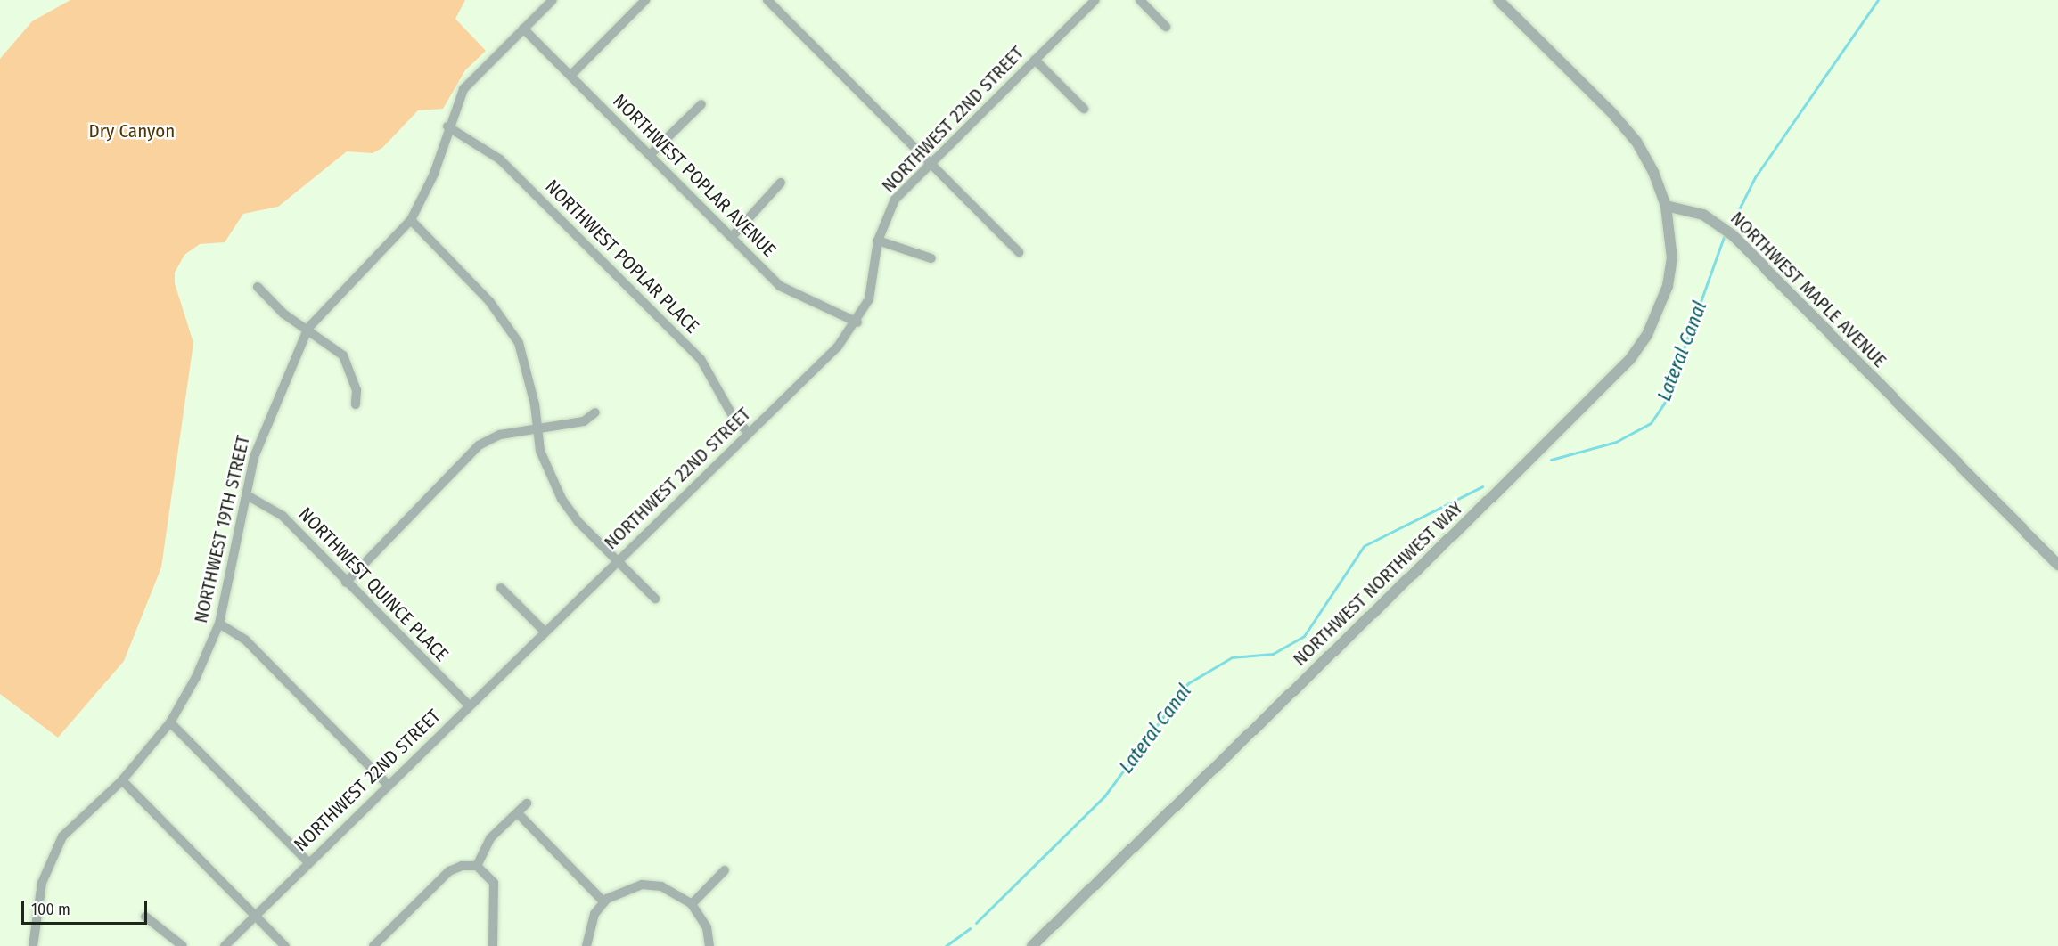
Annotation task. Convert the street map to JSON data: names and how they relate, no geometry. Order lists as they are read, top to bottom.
{
  "streets": {
    "street": [
      "NORTHWEST 22ND STREET",
      "NORTHWEST POPLAR AVENUE",
      "NORTHWEST POPLAR PLACE",
      "NORTHWEST MAPLE AVENUE",
      "NORTHWEST 19TH STREET",
      "NORTHWEST NORTHWEST WAY",
      "NORTHWEST QUINCE PLACE"
    ]
  },
  "crossings": [
    ["NORTHWEST 22ND STREET", "NORTHWEST POPLAR AVENUE"],
    ["NORTHWEST 22ND STREET", "NORTHWEST POPLAR PLACE"],
    ["NORTHWEST 22ND STREET", "NORTHWEST QUINCE PLACE"],
    ["NORTHWEST POPLAR AVENUE", "NORTHWEST 19TH STREET"],
    ["NORTHWEST POPLAR PLACE", "NORTHWEST 19TH STREET"],
    ["NORTHWEST MAPLE AVENUE", "NORTHWEST NORTHWEST WAY"],
    ["NORTHWEST 19TH STREET", "NORTHWEST QUINCE PLACE"]
  ],
  "water": ["Lateral Canal"],
  "parks": ["Dry Canyon"],
  "scale_bar": "100 m"
}
